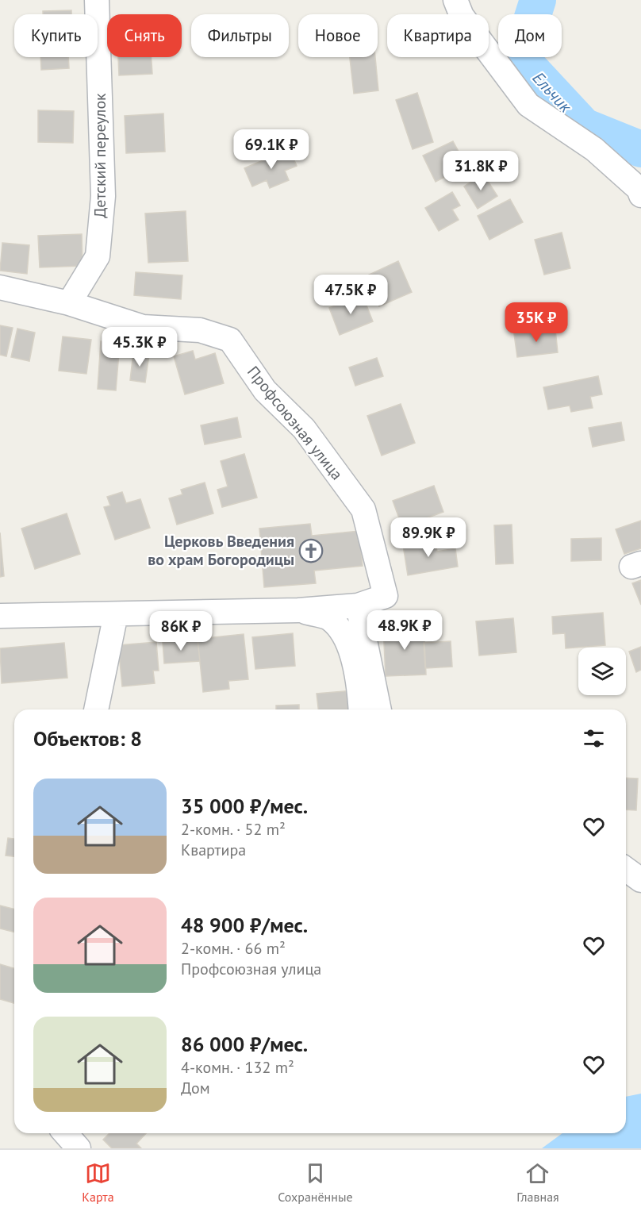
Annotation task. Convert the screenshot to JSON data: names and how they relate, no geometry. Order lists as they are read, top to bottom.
{
  "streets": {
    "street": ["Детский переулок", "Профсоюзная улица"]
  },
  "crossings": [
    ["Детский переулок", "Профсоюзная улица"]
  ],
  "water": ["Ельчик"],
  "places": {
    "church": ["Церковь Введения во храм Богородицы"]
  },
  "page": {
    "chip": [
      "Купить",
      "Снять",
      "Фильтры",
      "Новое",
      "Квартира",
      "Дом"
    ],
    "price": [
      "69.1K ₽",
      "31.8K ₽",
      "47.5K ₽",
      "35K ₽",
      "45.3K ₽",
      "89.9K ₽",
      "48.9K ₽",
      "86K ₽"
    ],
    "heading": "Объектов: 8",
    "list": [
      {
        "name": "35 000 ₽/мес.",
        "note": "2-комн. · 52 m² · Квартира"
      },
      {
        "name": "48 900 ₽/мес.",
        "note": "2-комн. · 66 m² · Профсоюзная улица"
      },
      {
        "name": "86 000 ₽/мес.",
        "note": "4-комн. · 132 m² · Дом"
      }
    ],
    "tabs": ["Карта", "Сохранённые", "Главная"]
  }
}
